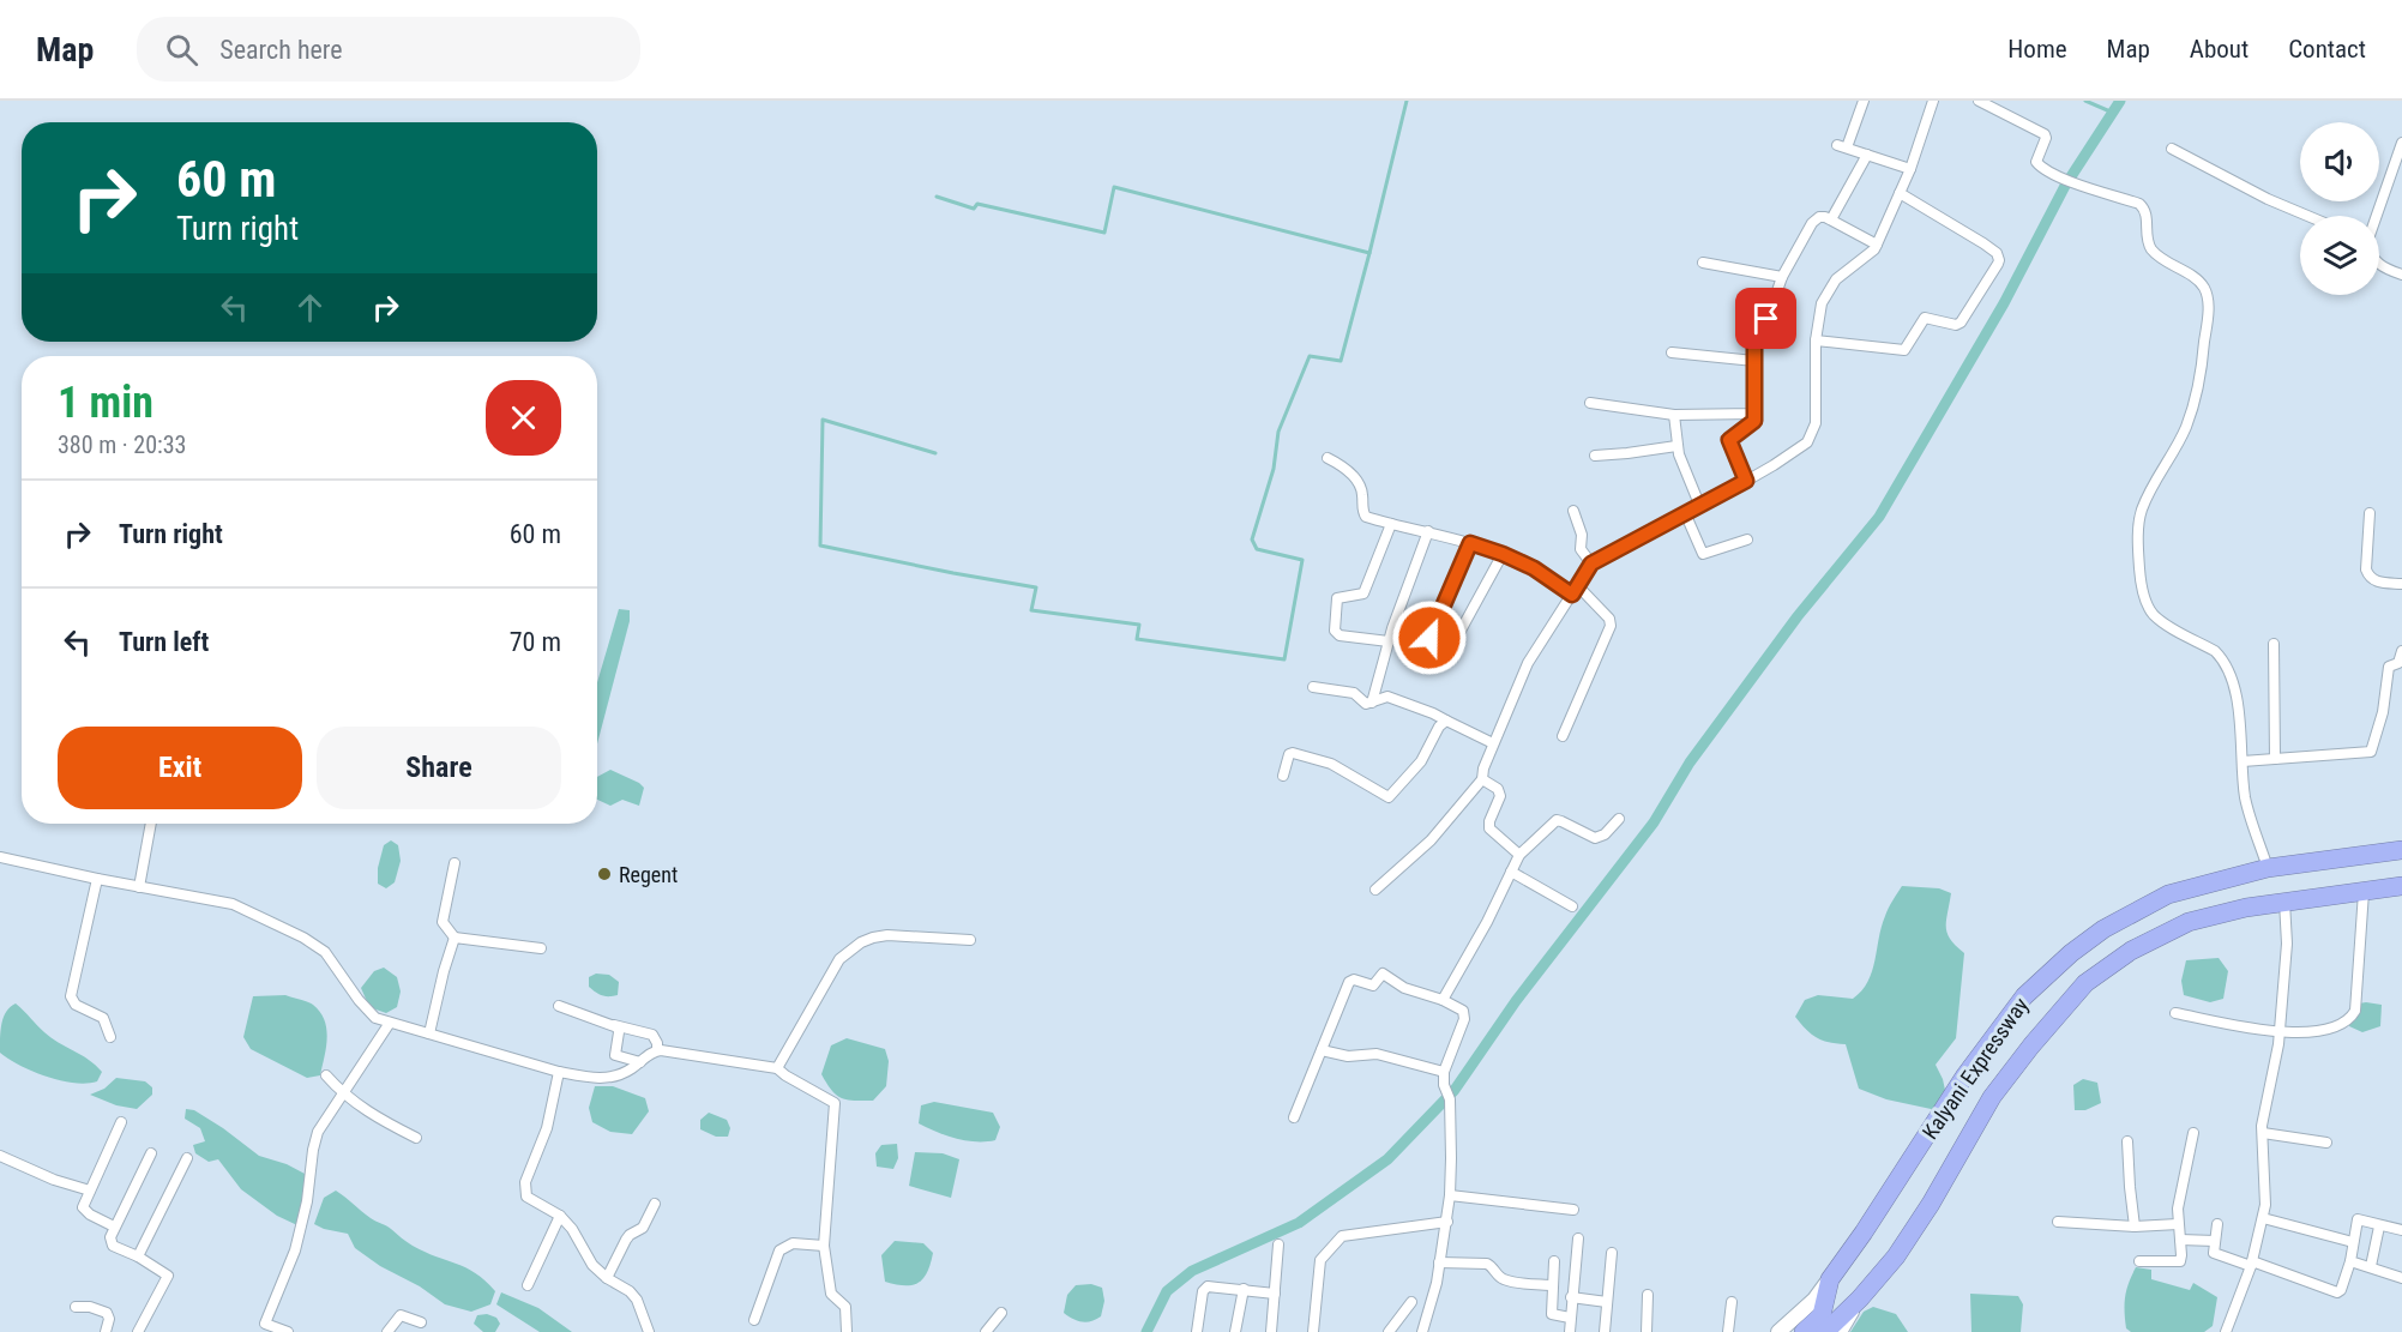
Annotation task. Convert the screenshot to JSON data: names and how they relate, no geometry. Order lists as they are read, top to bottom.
{
  "streets": {
    "highway": ["Kalyani Expressway"]
  },
  "places": ["Regent"],
  "page": {
    "header": "Map",
    "search": "Search here",
    "nav": [
      "Home",
      "Map",
      "About",
      "Contact"
    ],
    "turn": ["60 m", "Turn right"],
    "heading": ["1 min", "380 m · 20:33"],
    "list": [
      {
        "name": "Turn right",
        "value": "60 m"
      },
      {
        "name": "Turn left",
        "value": "70 m"
      }
    ],
    "buttons": ["Exit", "Share"]
  }
}
